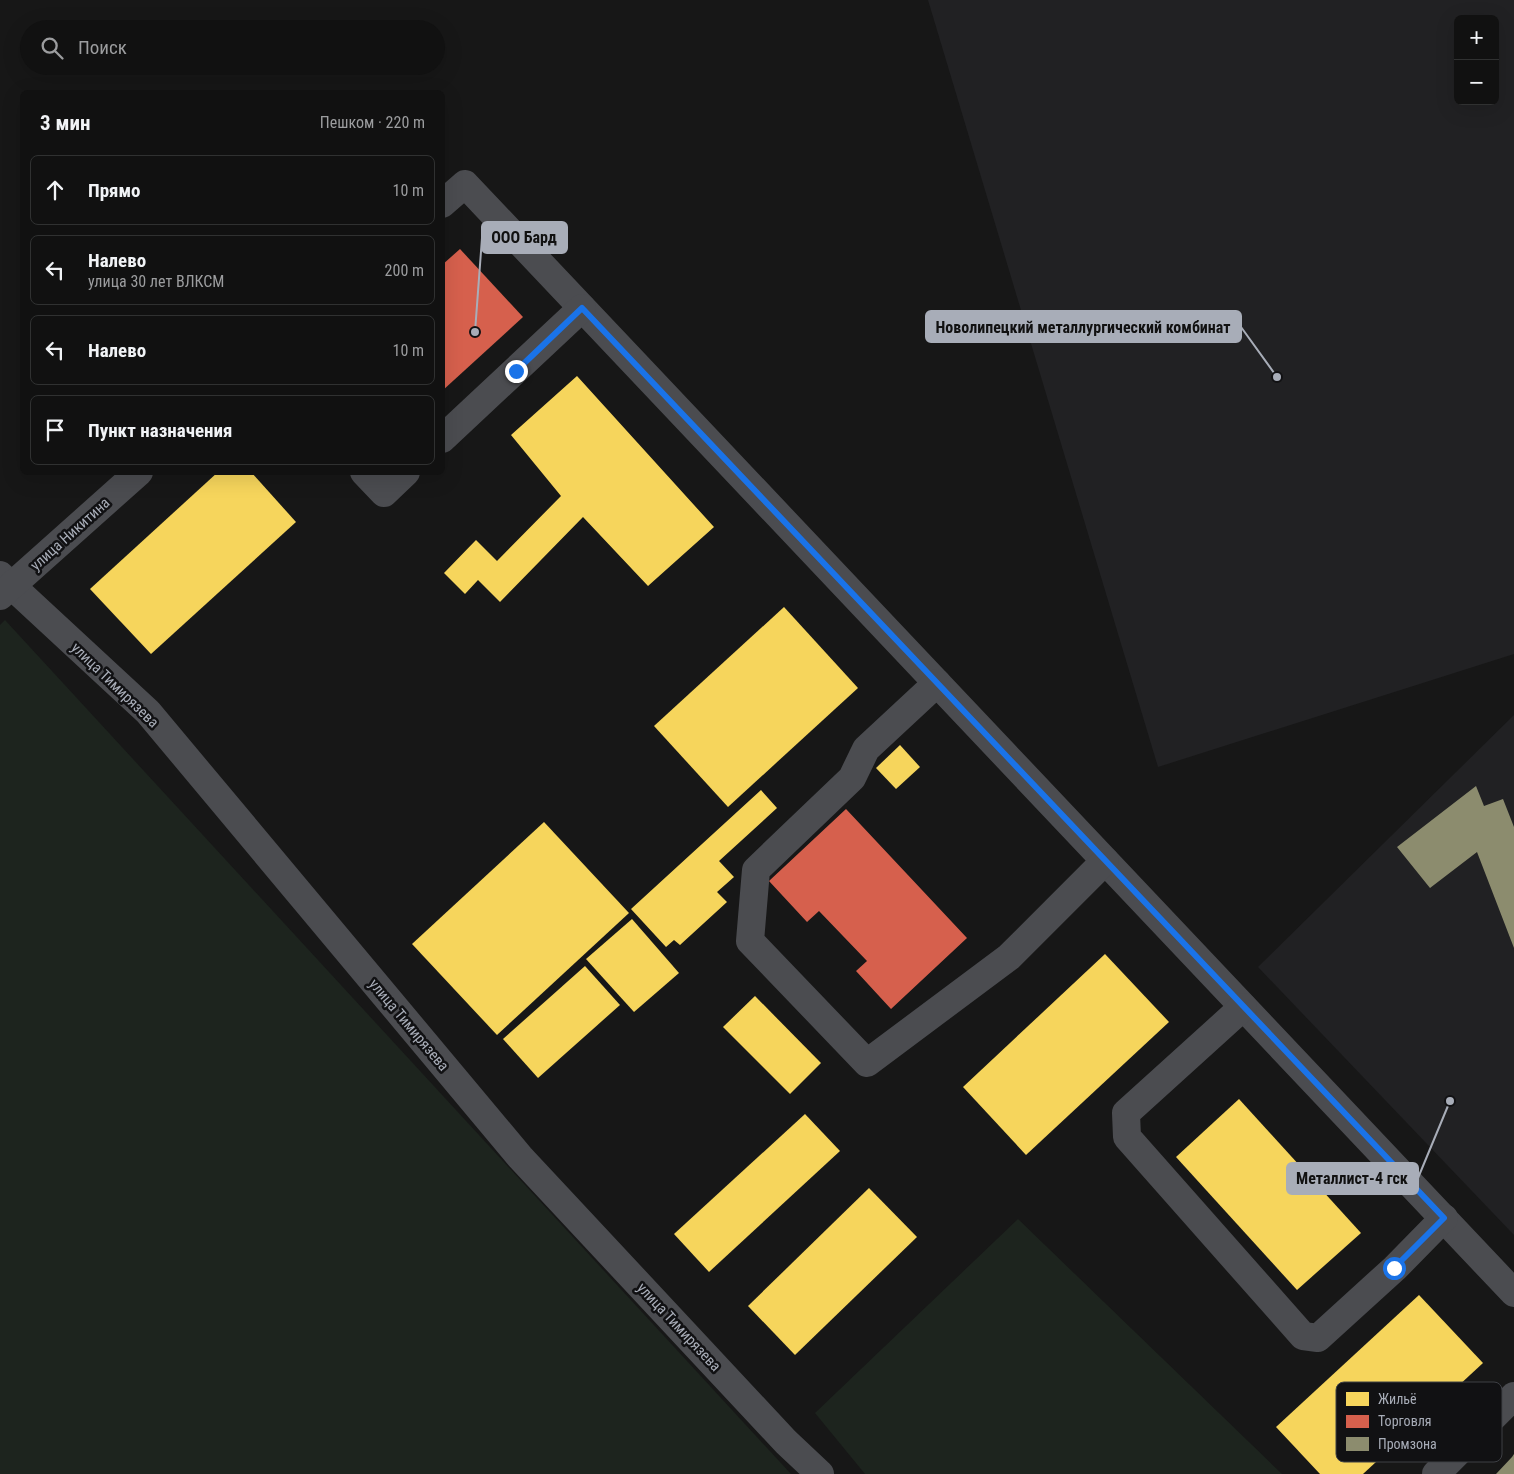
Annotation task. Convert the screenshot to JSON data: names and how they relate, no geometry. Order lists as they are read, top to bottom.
{
  "streets": {
    "street": ["улица Никитина", "улица Тимирязева"]
  },
  "crossings": [
    ["улица Никитина", "улица Тимирязева"]
  ],
  "places": ["ООО Бард", "Новолипецкий металлургический комбинат", "Металлист-4 гск"],
  "legend": ["Жильё", "Торговля", "Промзона"],
  "page": {
    "map_buttons": ["+", "−"],
    "search": "Поиск",
    "heading": ["3 мин", "Пешком · 220 m"],
    "list": [
      ["Прямо", "10 m"],
      ["Налево", "улица 30 лет ВЛКСМ", "200 m"],
      ["Налево", "10 m"],
      "Пункт назначения"
    ]
  }
}
